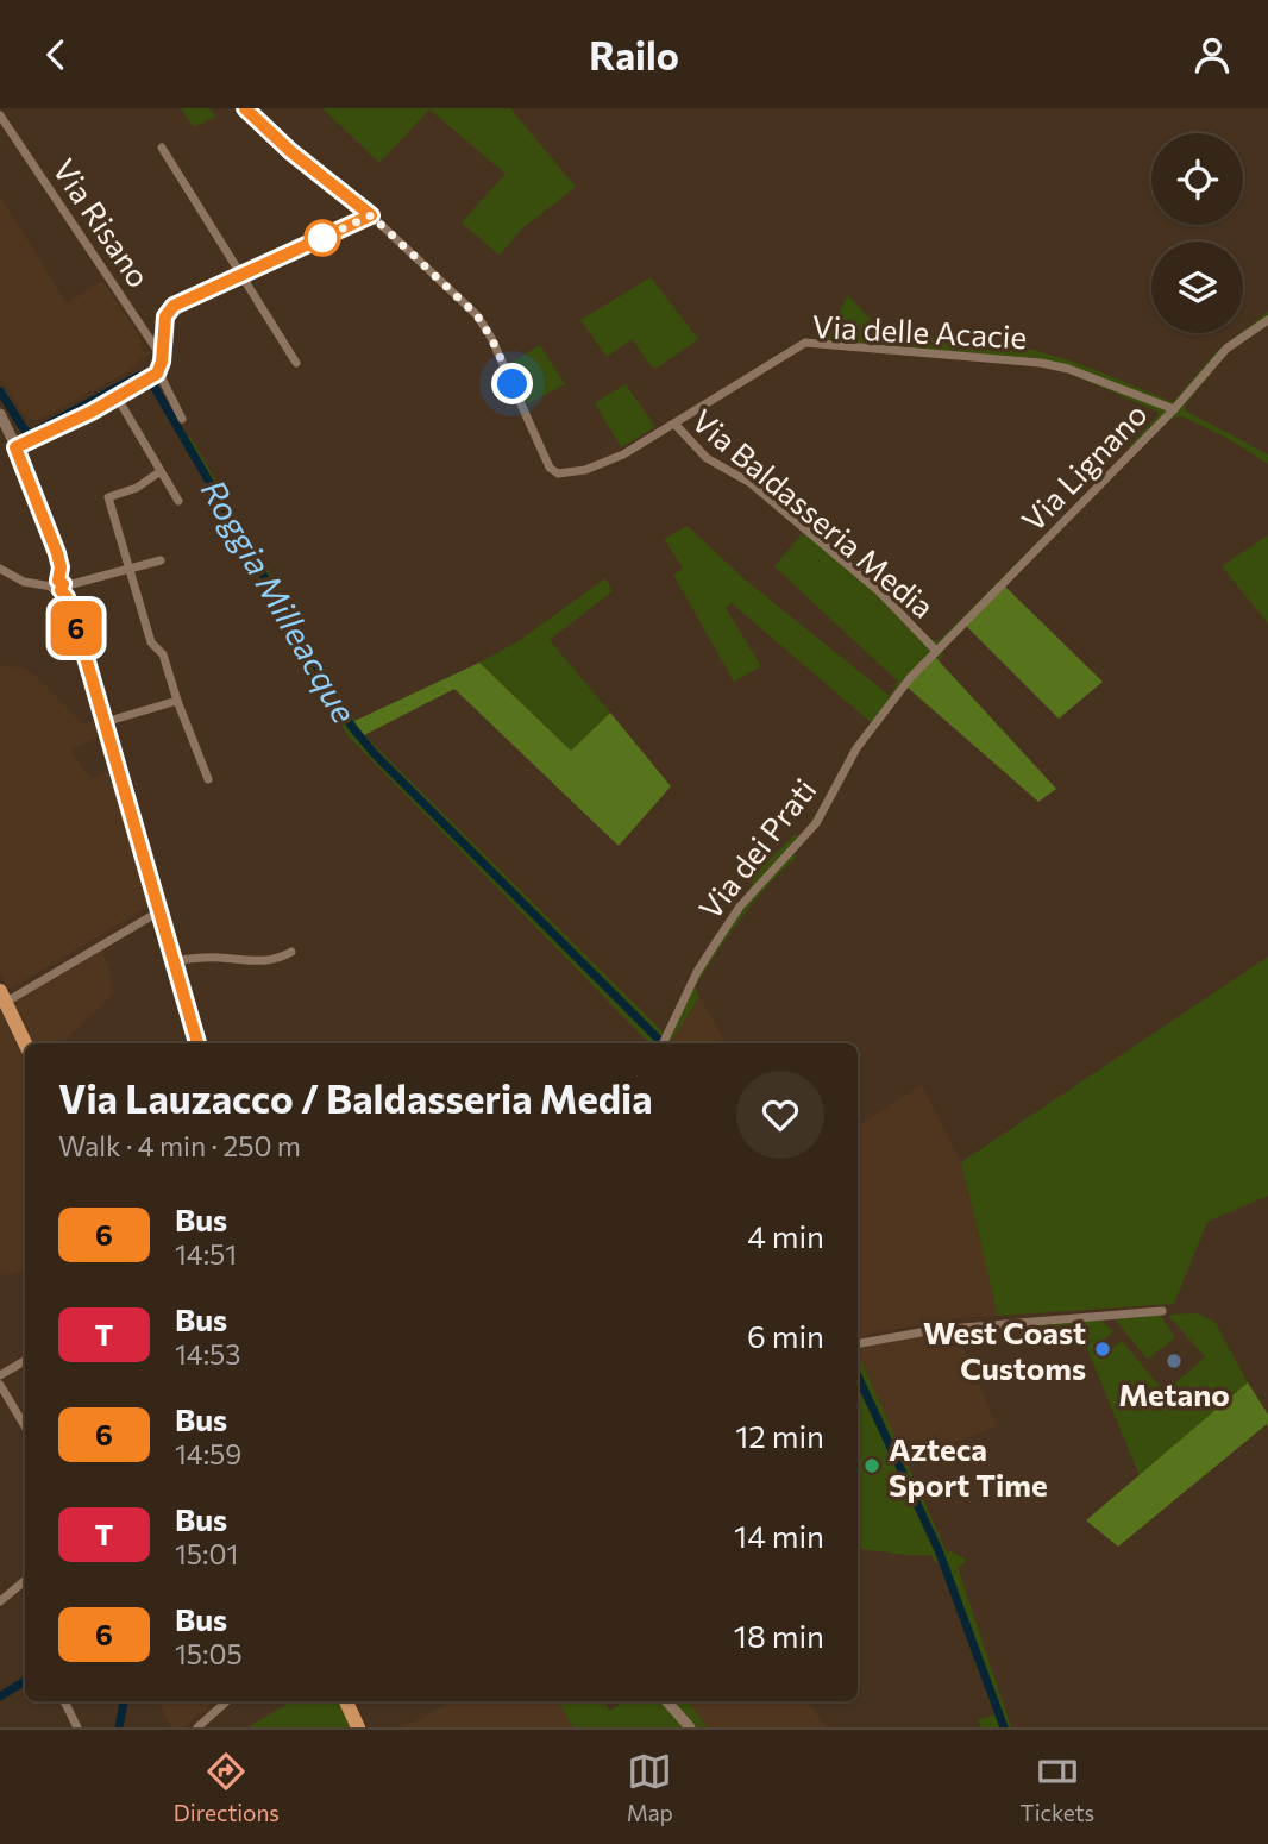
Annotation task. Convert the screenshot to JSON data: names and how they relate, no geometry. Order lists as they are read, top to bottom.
{
  "streets": {
    "street": [
      "Via Risano",
      "Via delle Acacie",
      "Via Lignano",
      "Via Baldasseria Media",
      "Via dei Prati"
    ]
  },
  "crossings": [
    ["Via delle Acacie", "Via Lignano"],
    ["Via delle Acacie", "Via Baldasseria Media"],
    ["Via Lignano", "Via Baldasseria Media"],
    ["Via Lignano", "Via dei Prati"],
    ["Via Baldasseria Media", "Via dei Prati"]
  ],
  "water": ["Roggia Milleacque"],
  "places": ["West Coast Customs", "Metano", "Azteca Sport Time"],
  "lines": ["bus line 6"],
  "page": {
    "header": "Railo",
    "on_map": "6",
    "heading": ["Via Lauzacco / Baldasseria Media", "Walk · 4 min · 250 m"],
    "list": [
      {
        "mark": "6",
        "name": "Bus",
        "note": "14:51",
        "value": "4 min"
      },
      {
        "mark": "T",
        "name": "Bus",
        "note": "14:53",
        "value": "6 min"
      },
      {
        "mark": "6",
        "name": "Bus",
        "note": "14:59",
        "value": "12 min"
      },
      {
        "mark": "T",
        "name": "Bus",
        "note": "15:01",
        "value": "14 min"
      },
      {
        "mark": "6",
        "name": "Bus",
        "note": "15:05",
        "value": "18 min"
      }
    ],
    "tabs": ["Directions", "Map", "Tickets"]
  }
}
